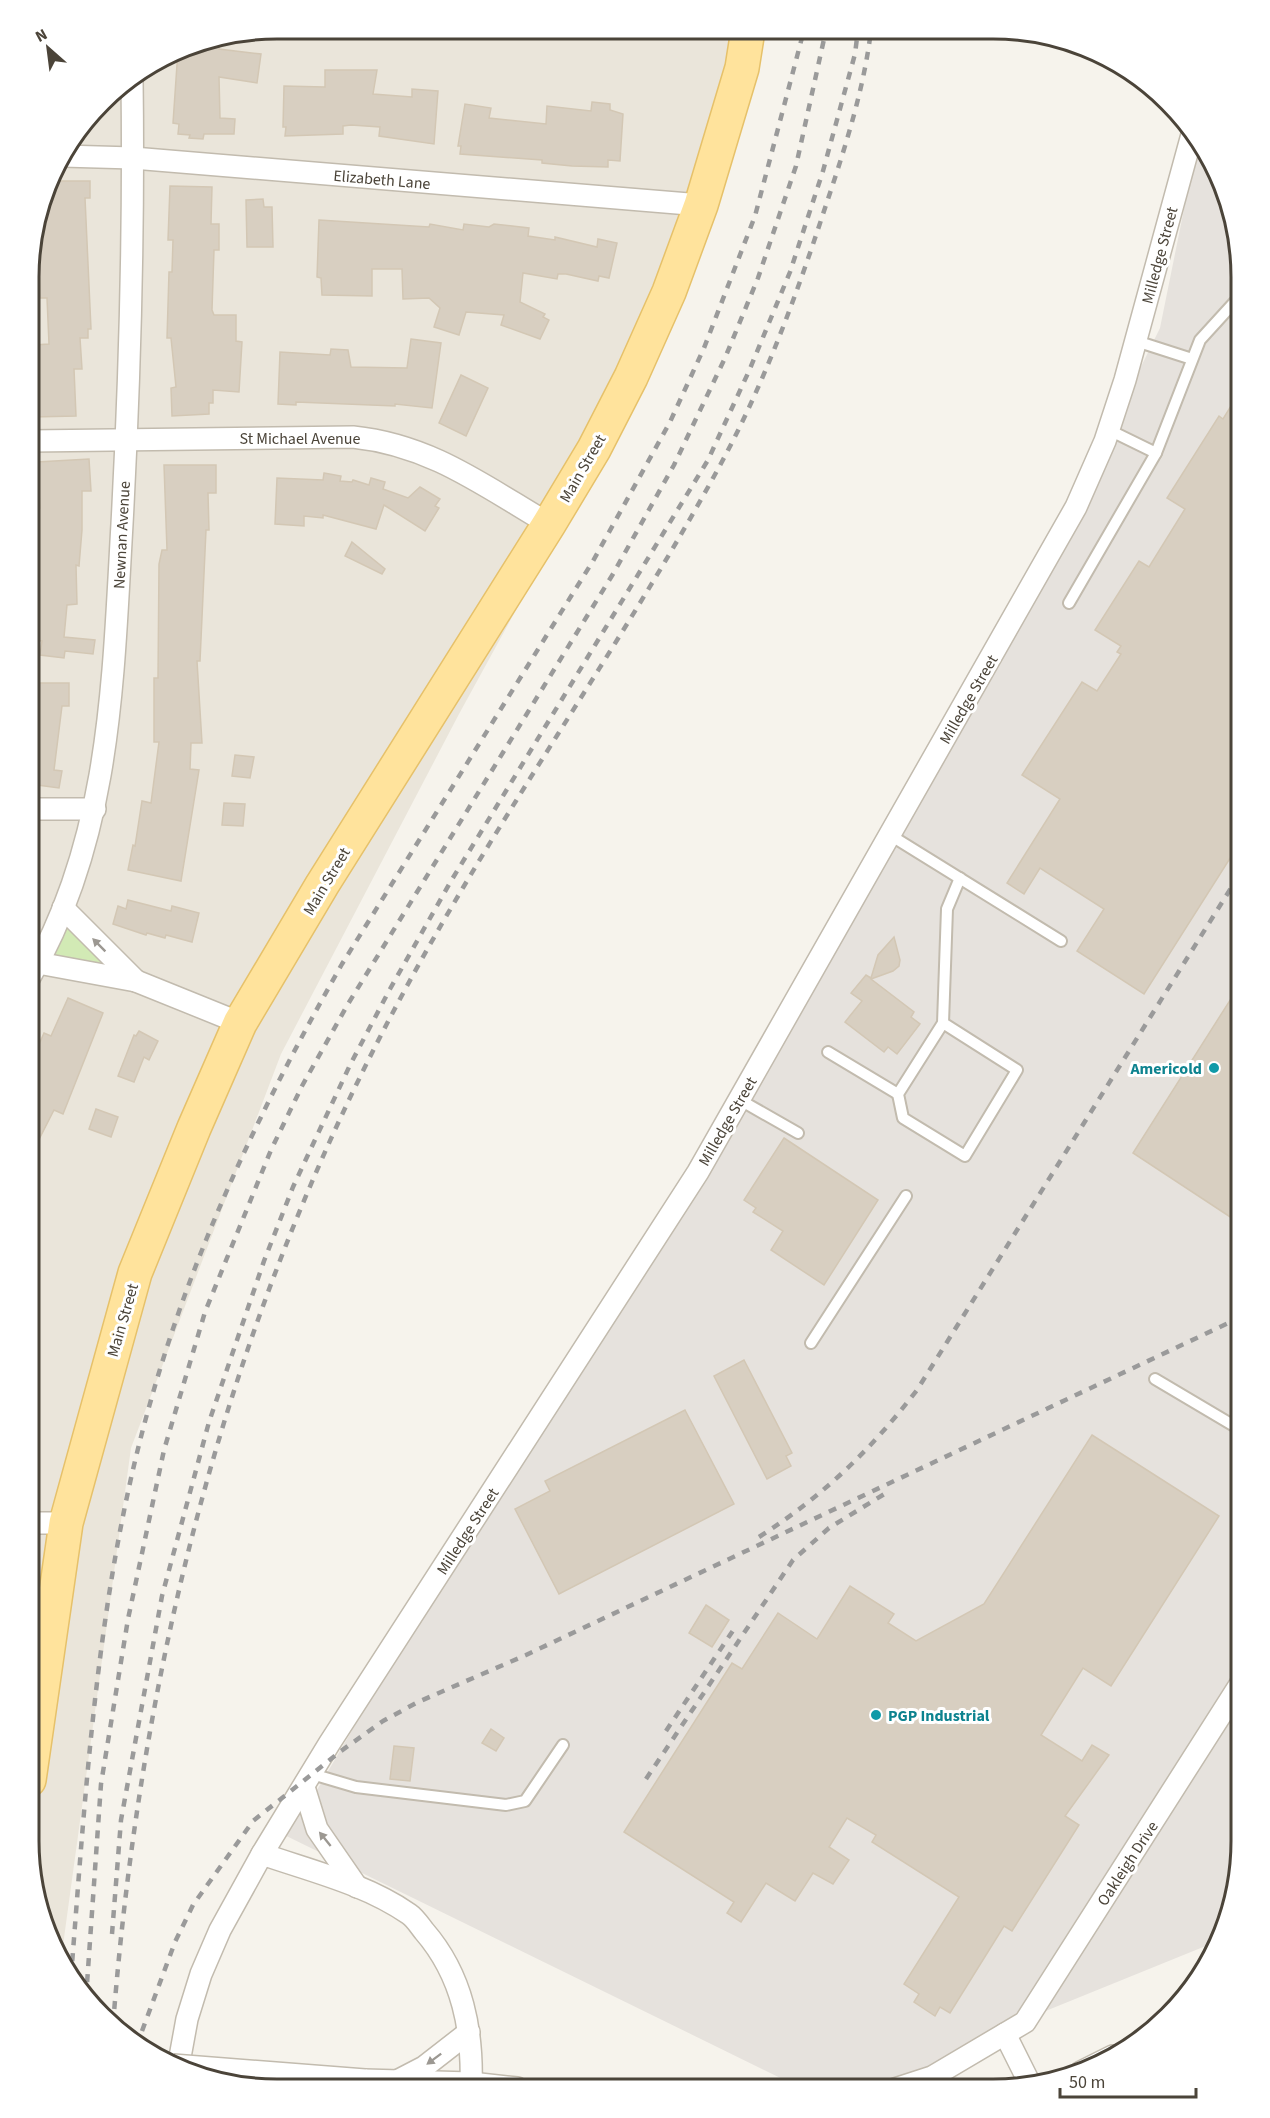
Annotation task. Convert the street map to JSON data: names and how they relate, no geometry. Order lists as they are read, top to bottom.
{
  "streets": {
    "main road": ["Main Street"],
    "street": [
      "Elizabeth Lane",
      "Milledge Street",
      "St Michael Avenue",
      "Newnan Avenue",
      "Oakleigh Drive"
    ]
  },
  "crossings": [
    ["Elizabeth Lane", "Main Street"],
    ["Elizabeth Lane", "Newnan Avenue"],
    ["St Michael Avenue", "Main Street"],
    ["St Michael Avenue", "Newnan Avenue"]
  ],
  "places": ["Americold", "PGP Industrial"],
  "scale_bar": "50 m",
  "north": "top left"
}
